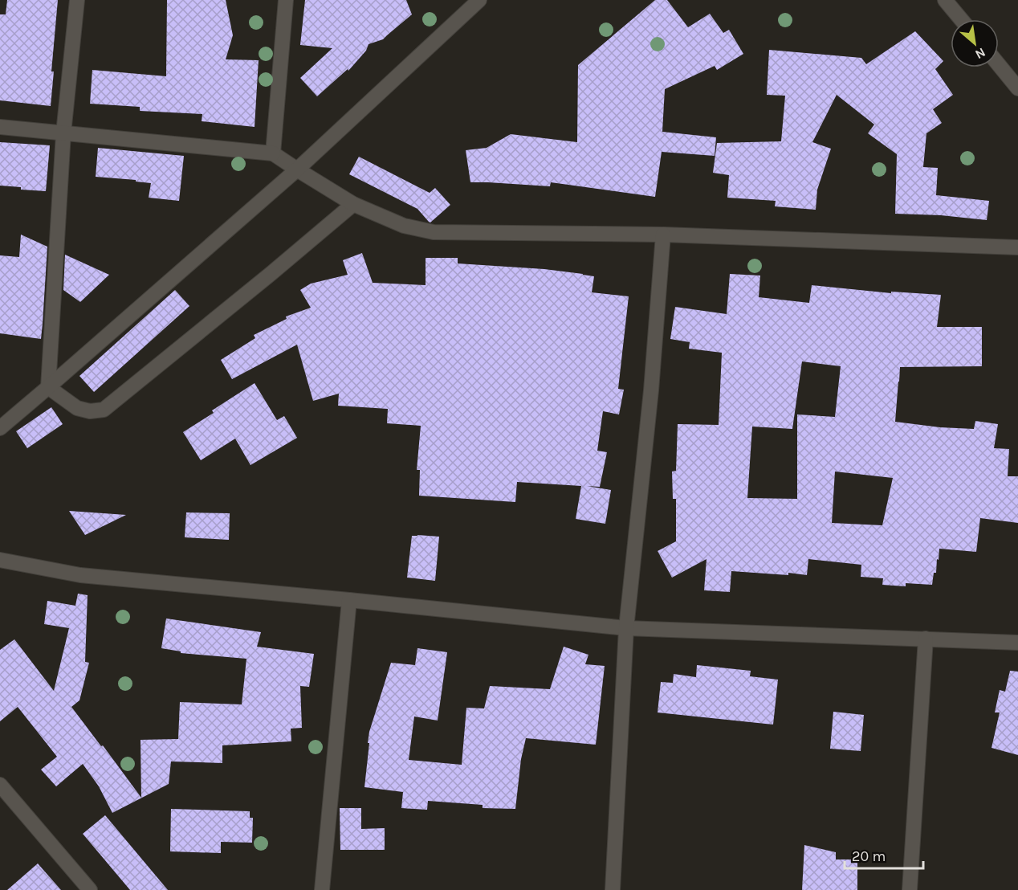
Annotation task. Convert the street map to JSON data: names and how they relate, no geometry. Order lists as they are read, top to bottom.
{
  "scale_bar": "20 m",
  "north": "bottom right"
}
